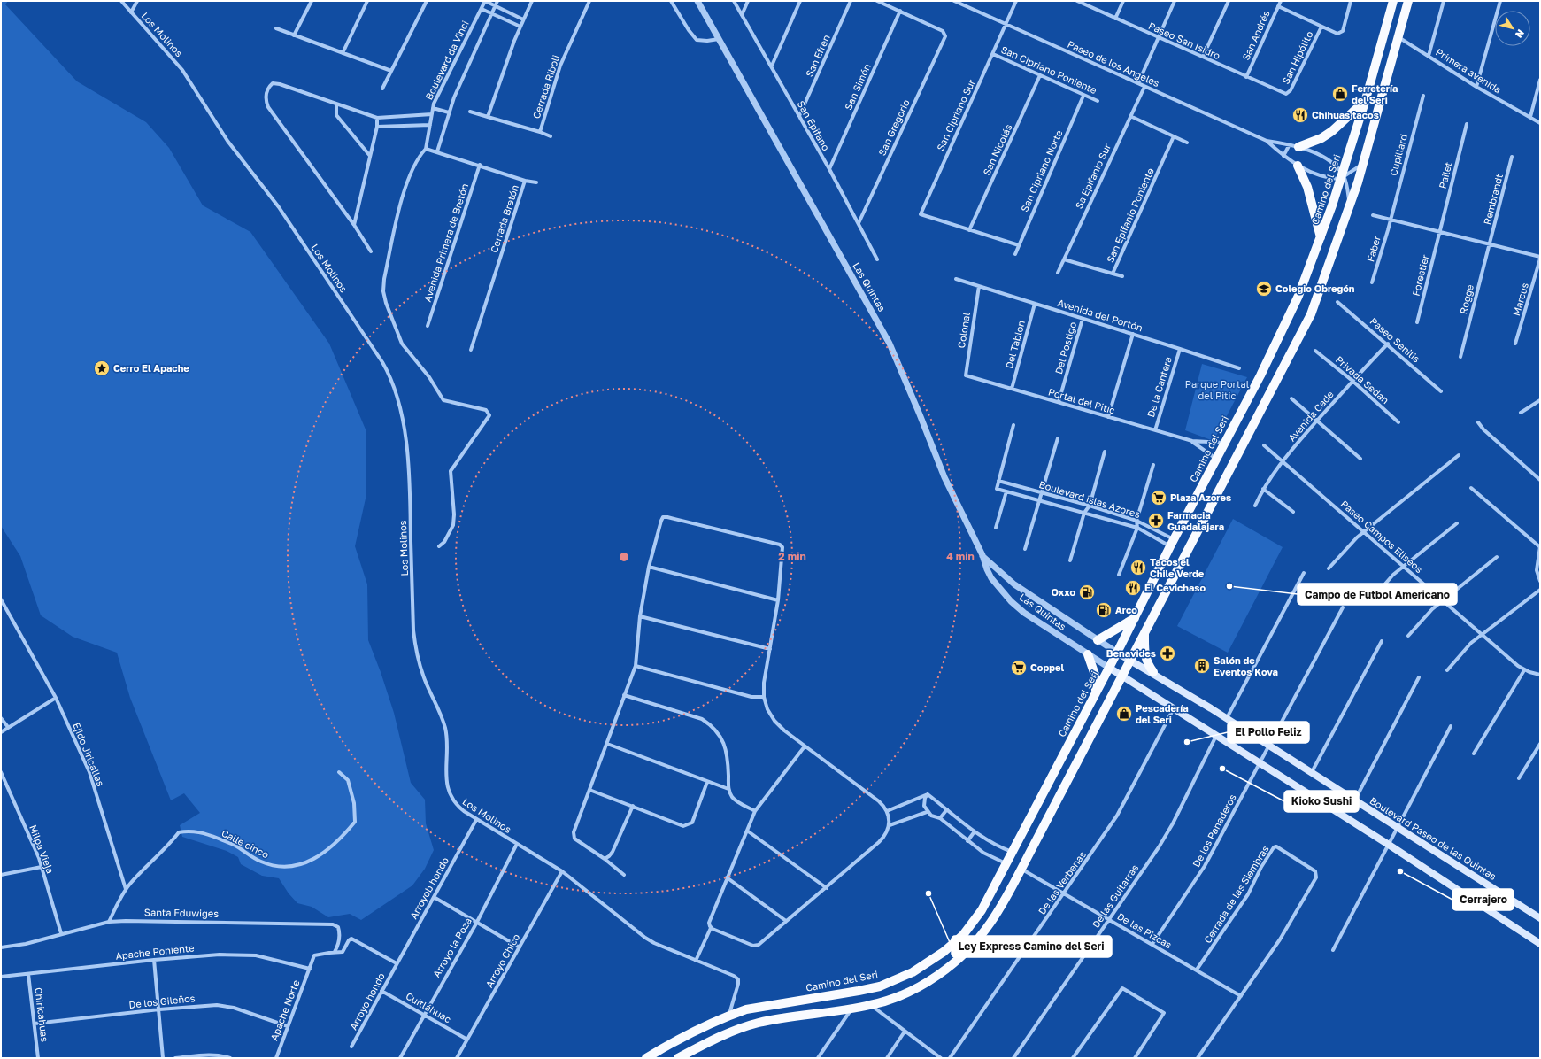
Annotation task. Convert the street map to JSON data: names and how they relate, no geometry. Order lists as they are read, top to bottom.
{
  "streets": {
    "main road": ["Camino del Seri", "Boulevard Paseo de las Quintas"],
    "street": [
      "Los Molinos",
      "San Andrés",
      "Paseo San Isidro",
      "San Efrén",
      "San Hipólito",
      "Boulevard da Vinci",
      "Paseo de los Angeles",
      "San Cipriano Poniente",
      "Primera avenida",
      "Cerrada Riboli",
      "San Simón",
      "San Cipriano Sur",
      "San Epifano",
      "San Gregorio",
      "San Nicolás",
      "Cupillard",
      "San Cipriano Norte",
      "Pailet",
      "Sa Epifanio Sur",
      "Rembrandt",
      "San Epifanio Poniente",
      "Cerrada Bretón",
      "Avenida Primera de Bretón",
      "Faber",
      "Forestier",
      "Las Quintas",
      "Rogge",
      "Marcus",
      "Avenida del Portón",
      "Colonal",
      "Paseo Senilis",
      "Del Tablon",
      "Del Postigo",
      "Privada Sedan",
      "De la Cantera",
      "Portal del Pitic",
      "Avenida Cade",
      "Boulevard islas Azores",
      "Paseo Campos Eliseos",
      "Ejido Jiricallas",
      "De los Panaderos",
      "Calle cinco",
      "Milpa Vieja",
      "De las Verbenas",
      "Arroyob hondo",
      "Cerrada de las Siembras",
      "De las Guitarras",
      "Santa Eduwiges",
      "De las Pizcas",
      "Arroyo la Poza",
      "Apache Poniente",
      "Arroyo Chico",
      "De los Gileños",
      "Arroyo hondo",
      "Cuitláhuac",
      "Apache Norte",
      "Chiricahuas"
    ]
  },
  "crossings": [
    ["Los Molinos", "Camino del Seri"],
    ["Los Molinos", "Arroyob hondo"],
    ["Los Molinos", "Arroyo la Poza"],
    ["Los Molinos", "Arroyo Chico"],
    ["San Andrés", "Paseo San Isidro"],
    ["Paseo San Isidro", "San Hipólito"],
    ["San Efrén", "San Epifano"],
    ["Boulevard da Vinci", "Cerrada Bretón"],
    ["Paseo de los Angeles", "San Cipriano Sur"],
    ["Paseo de los Angeles", "Sa Epifanio Sur"],
    ["San Cipriano Poniente", "San Cipriano Sur"],
    ["San Cipriano Poniente", "San Nicolás"],
    ["San Cipriano Poniente", "San Cipriano Norte"],
    ["San Simón", "San Epifano"],
    ["San Simón", "San Gregorio"],
    ["San Cipriano Sur", "San Nicolás"],
    ["San Epifano", "San Gregorio"],
    ["Cupillard", "Faber"],
    ["Pailet", "Forestier"],
    ["Sa Epifanio Sur", "San Epifanio Poniente"],
    ["Camino del Seri", "Las Quintas"],
    ["Camino del Seri", "Portal del Pitic"],
    ["Camino del Seri", "Boulevard islas Azores"],
    ["Camino del Seri", "Boulevard Paseo de las Quintas"],
    ["Rembrandt", "Rogge"],
    ["Cerrada Bretón", "Avenida Primera de Bretón"],
    ["Las Quintas", "Boulevard Paseo de las Quintas"],
    ["Avenida del Portón", "Colonal"],
    ["Avenida del Portón", "Del Tablon"],
    ["Avenida del Portón", "Del Postigo"],
    ["Avenida del Portón", "De la Cantera"],
    ["Colonal", "Portal del Pitic"],
    ["Paseo Senilis", "Avenida Cade"],
    ["Del Tablon", "Portal del Pitic"],
    ["Del Postigo", "Portal del Pitic"],
    ["Privada Sedan", "Avenida Cade"],
    ["De la Cantera", "Portal del Pitic"],
    ["Avenida Cade", "Paseo Campos Eliseos"],
    ["Ejido Jiricallas", "Calle cinco"],
    ["De los Panaderos", "Boulevard Paseo de las Quintas"],
    ["De los Panaderos", "De las Pizcas"],
    ["Milpa Vieja", "Santa Eduwiges"],
    ["De las Verbenas", "De las Pizcas"],
    ["Arroyob hondo", "Arroyo hondo"],
    ["Cerrada de las Siembras", "De las Pizcas"],
    ["De las Guitarras", "De las Pizcas"],
    ["Santa Eduwiges", "Apache Norte"],
    ["Arroyo la Poza", "Cuitláhuac"],
    ["Apache Poniente", "Apache Norte"],
    ["Apache Poniente", "Chiricahuas"],
    ["Arroyo Chico", "Cuitláhuac"],
    ["De los Gileños", "Apache Norte"],
    ["De los Gileños", "Chiricahuas"],
    ["Arroyo hondo", "Cuitláhuac"]
  ],
  "parks": ["Parque Portal del Pitic"],
  "places": {
    "shop": ["Ferretería del Seri", "Pescadería del Seri"],
    "restaurant": ["Chihuas tacos", "Tacos el Chile Verde", "El Cevichaso"],
    "school or university": ["Colegio Obregón"],
    "place": ["Cerro El Apache"],
    "supermarket": ["Plaza Azores", "Coppel"],
    "pharmacy": ["Farmacia Guadalajara", "Benavides"],
    "other": [
      "Campo de Futbol Americano",
      "El Pollo Feliz",
      "Kioko Sushi",
      "Cerrajero",
      "Ley Express Camino del Seri"
    ],
    "fuel station": ["Oxxo", "Arco"],
    "building": ["Salón de Eventos Kova"]
  },
  "north": "bottom right",
  "rings": ["2 min", "4 min"]
}
